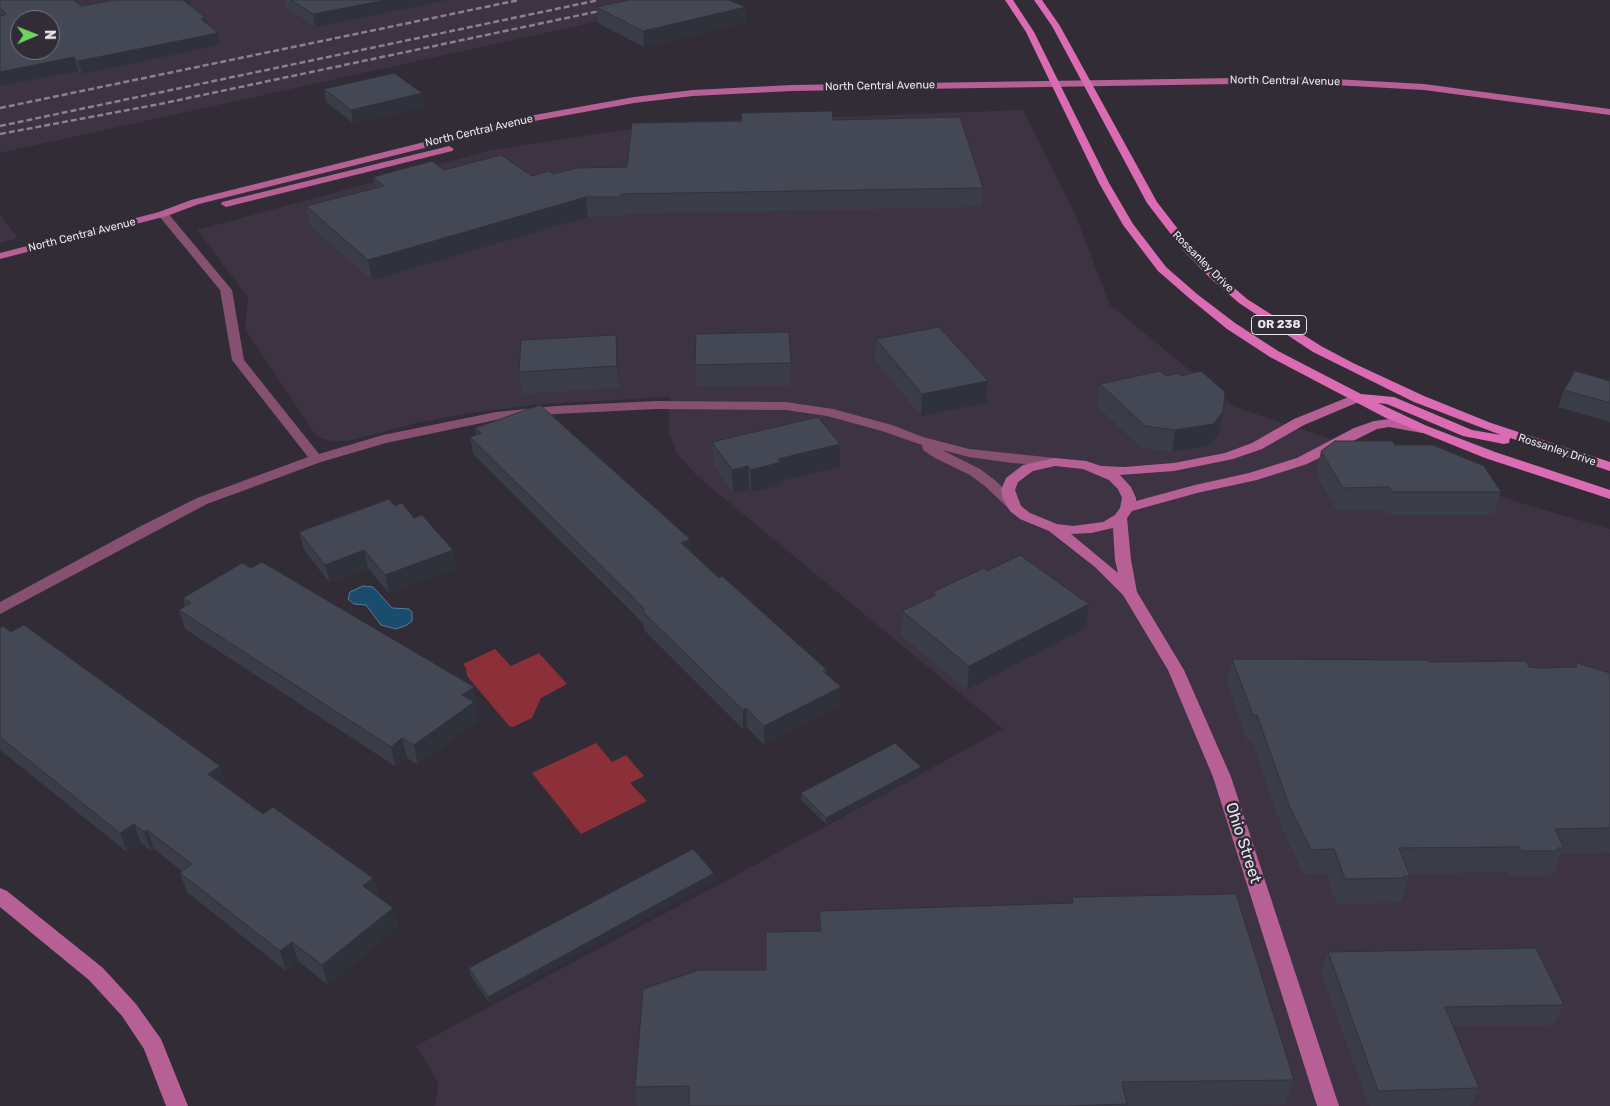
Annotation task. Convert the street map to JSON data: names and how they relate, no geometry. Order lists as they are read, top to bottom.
{
  "streets": {
    "main road": ["Rossanley Drive", "OR 238"],
    "street": ["North Central Avenue", "Ohio Street"]
  },
  "crossings": [
    ["North Central Avenue", "Rossanley Drive"],
    ["North Central Avenue", "OR 238"],
    ["Rossanley Drive", "OR 238"]
  ],
  "north": "right"
}
